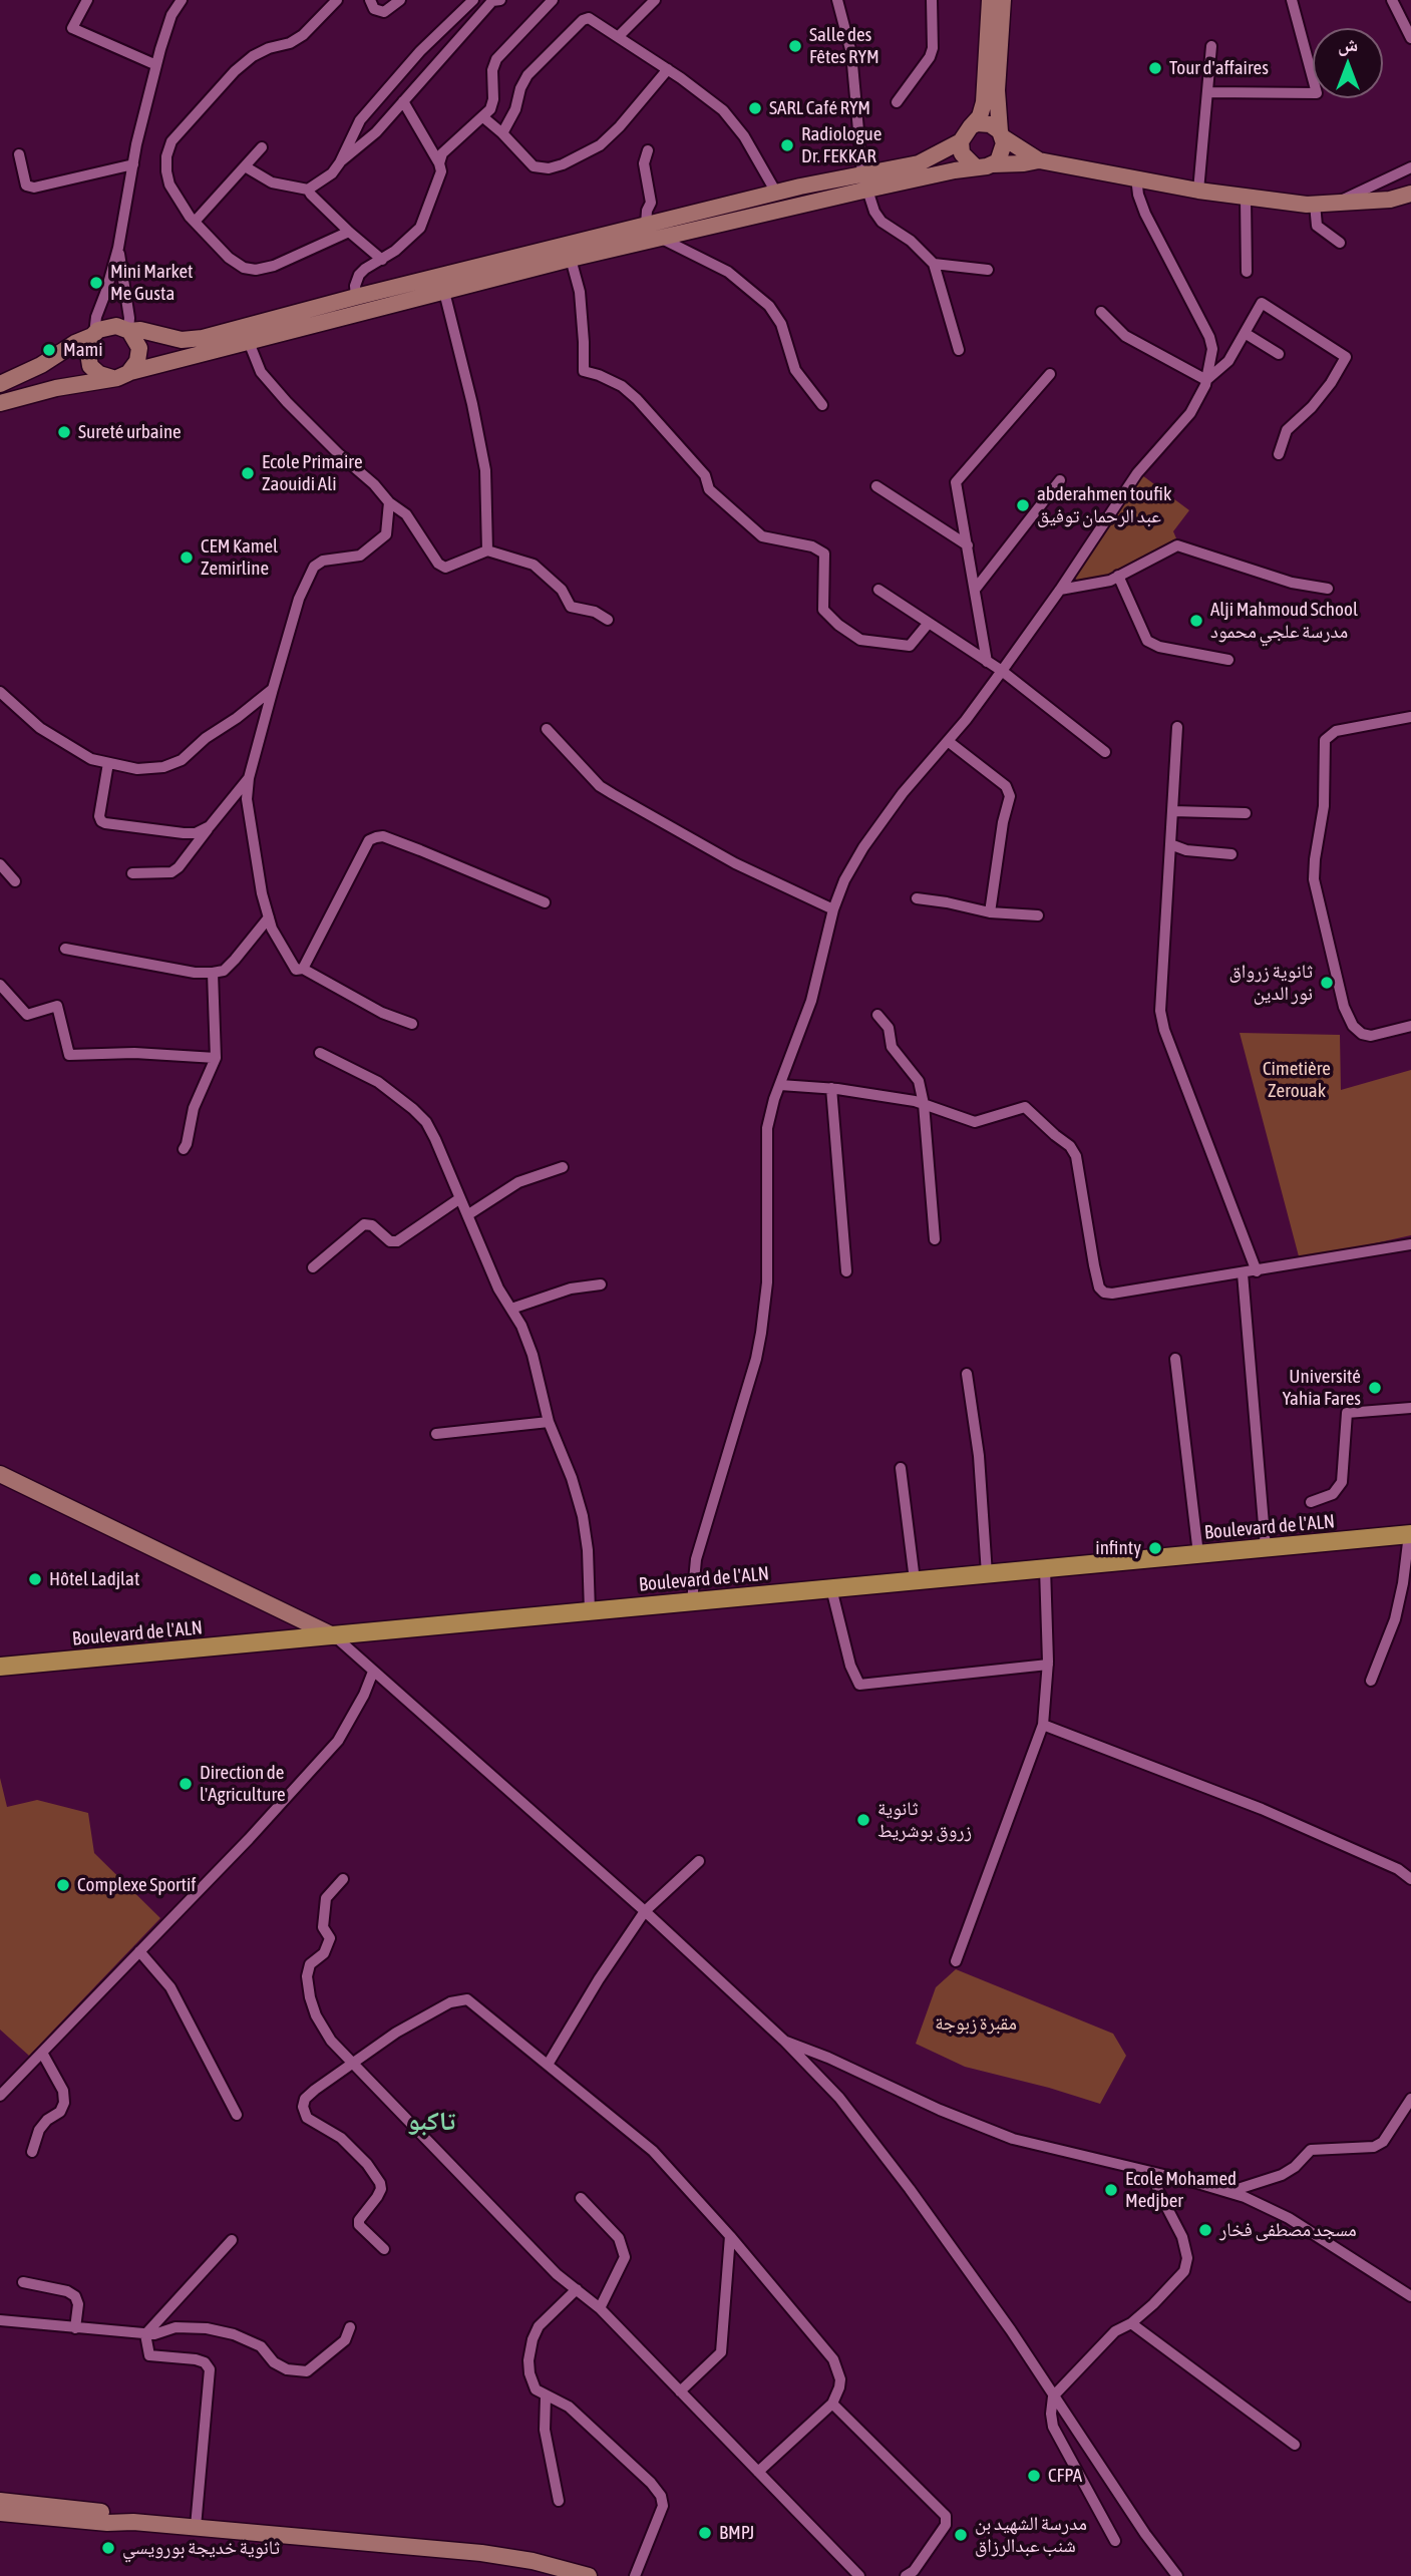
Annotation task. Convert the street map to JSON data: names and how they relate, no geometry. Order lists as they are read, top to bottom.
{
  "streets": {
    "main road": ["Boulevard de l'ALN"]
  },
  "districts": ["تاكبو"],
  "parks": ["Cimetière Zerouak", "مقبرة زبوجة"],
  "places": [
    "Salle des Fêtes RYM",
    "Tour d'affaires",
    "SARL Café RYM",
    "Radiologue Dr. FEKKAR",
    "Mini Market Me Gusta",
    "Mami",
    "Sureté urbaine",
    "Ecole Primaire Zaouidi Ali",
    "abderahmen toufik عبد الرحمان توفيق",
    "CEM Kamel Zemirline",
    "Alji Mahmoud School مدرسة علجي محمود",
    "ثانوية زرواق نور الدين",
    "Université Yahia Fares",
    "infinty",
    "Hôtel Ladjlat",
    "Direction de l'Agriculture",
    "ثانوية زروق بوشريط",
    "Complexe Sportif",
    "Ecole Mohamed Medjber",
    "مسجد مصطفى فخار",
    "CFPA",
    "BMPJ",
    "مدرسة الشهيد بن شنب عبدالرزاق",
    "ثانوية خديجة بورويسي"
  ],
  "north": "top"
}
